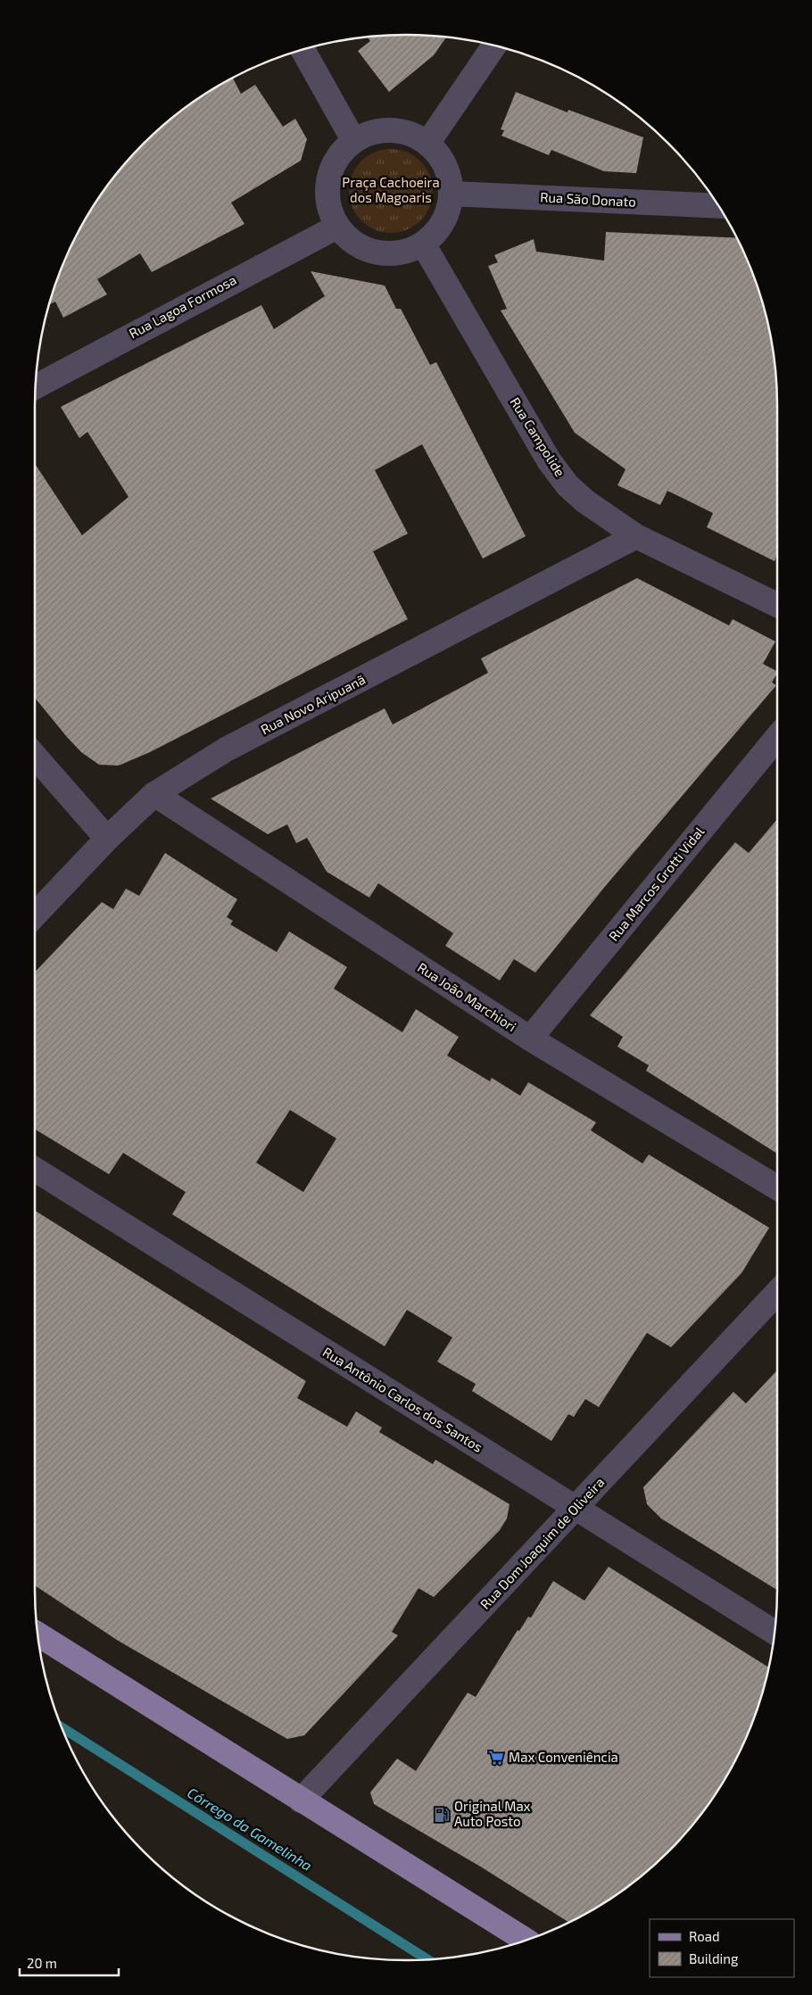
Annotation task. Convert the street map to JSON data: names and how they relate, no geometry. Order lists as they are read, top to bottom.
{
  "streets": {
    "street": [
      "Rua São Donato",
      "Rua Lagoa Formosa",
      "Rua Campolide",
      "Rua Novo Aripuanã",
      "Rua Marcos Grotti Vidal",
      "Rua João Marchiori",
      "Rua Antônio Carlos dos Santos",
      "Rua Dom Joaquim de Oliveira"
    ]
  },
  "crossings": [
    ["Rua São Donato", "Rua Lagoa Formosa"],
    ["Rua São Donato", "Rua Campolide"],
    ["Rua Lagoa Formosa", "Rua Campolide"],
    ["Rua Campolide", "Rua Novo Aripuanã"],
    ["Rua Novo Aripuanã", "Rua João Marchiori"],
    ["Rua Marcos Grotti Vidal", "Rua João Marchiori"],
    ["Rua Antônio Carlos dos Santos", "Rua Dom Joaquim de Oliveira"]
  ],
  "water": ["Córrego da Gamelinha"],
  "parks": ["Praça Cachoeira dos Magoaris"],
  "places": {
    "supermarket": ["Max Conveniência"],
    "fuel station": ["Original Max Auto Posto"]
  },
  "legend": ["Road", "Building"],
  "scale_bar": "20 m"
}
